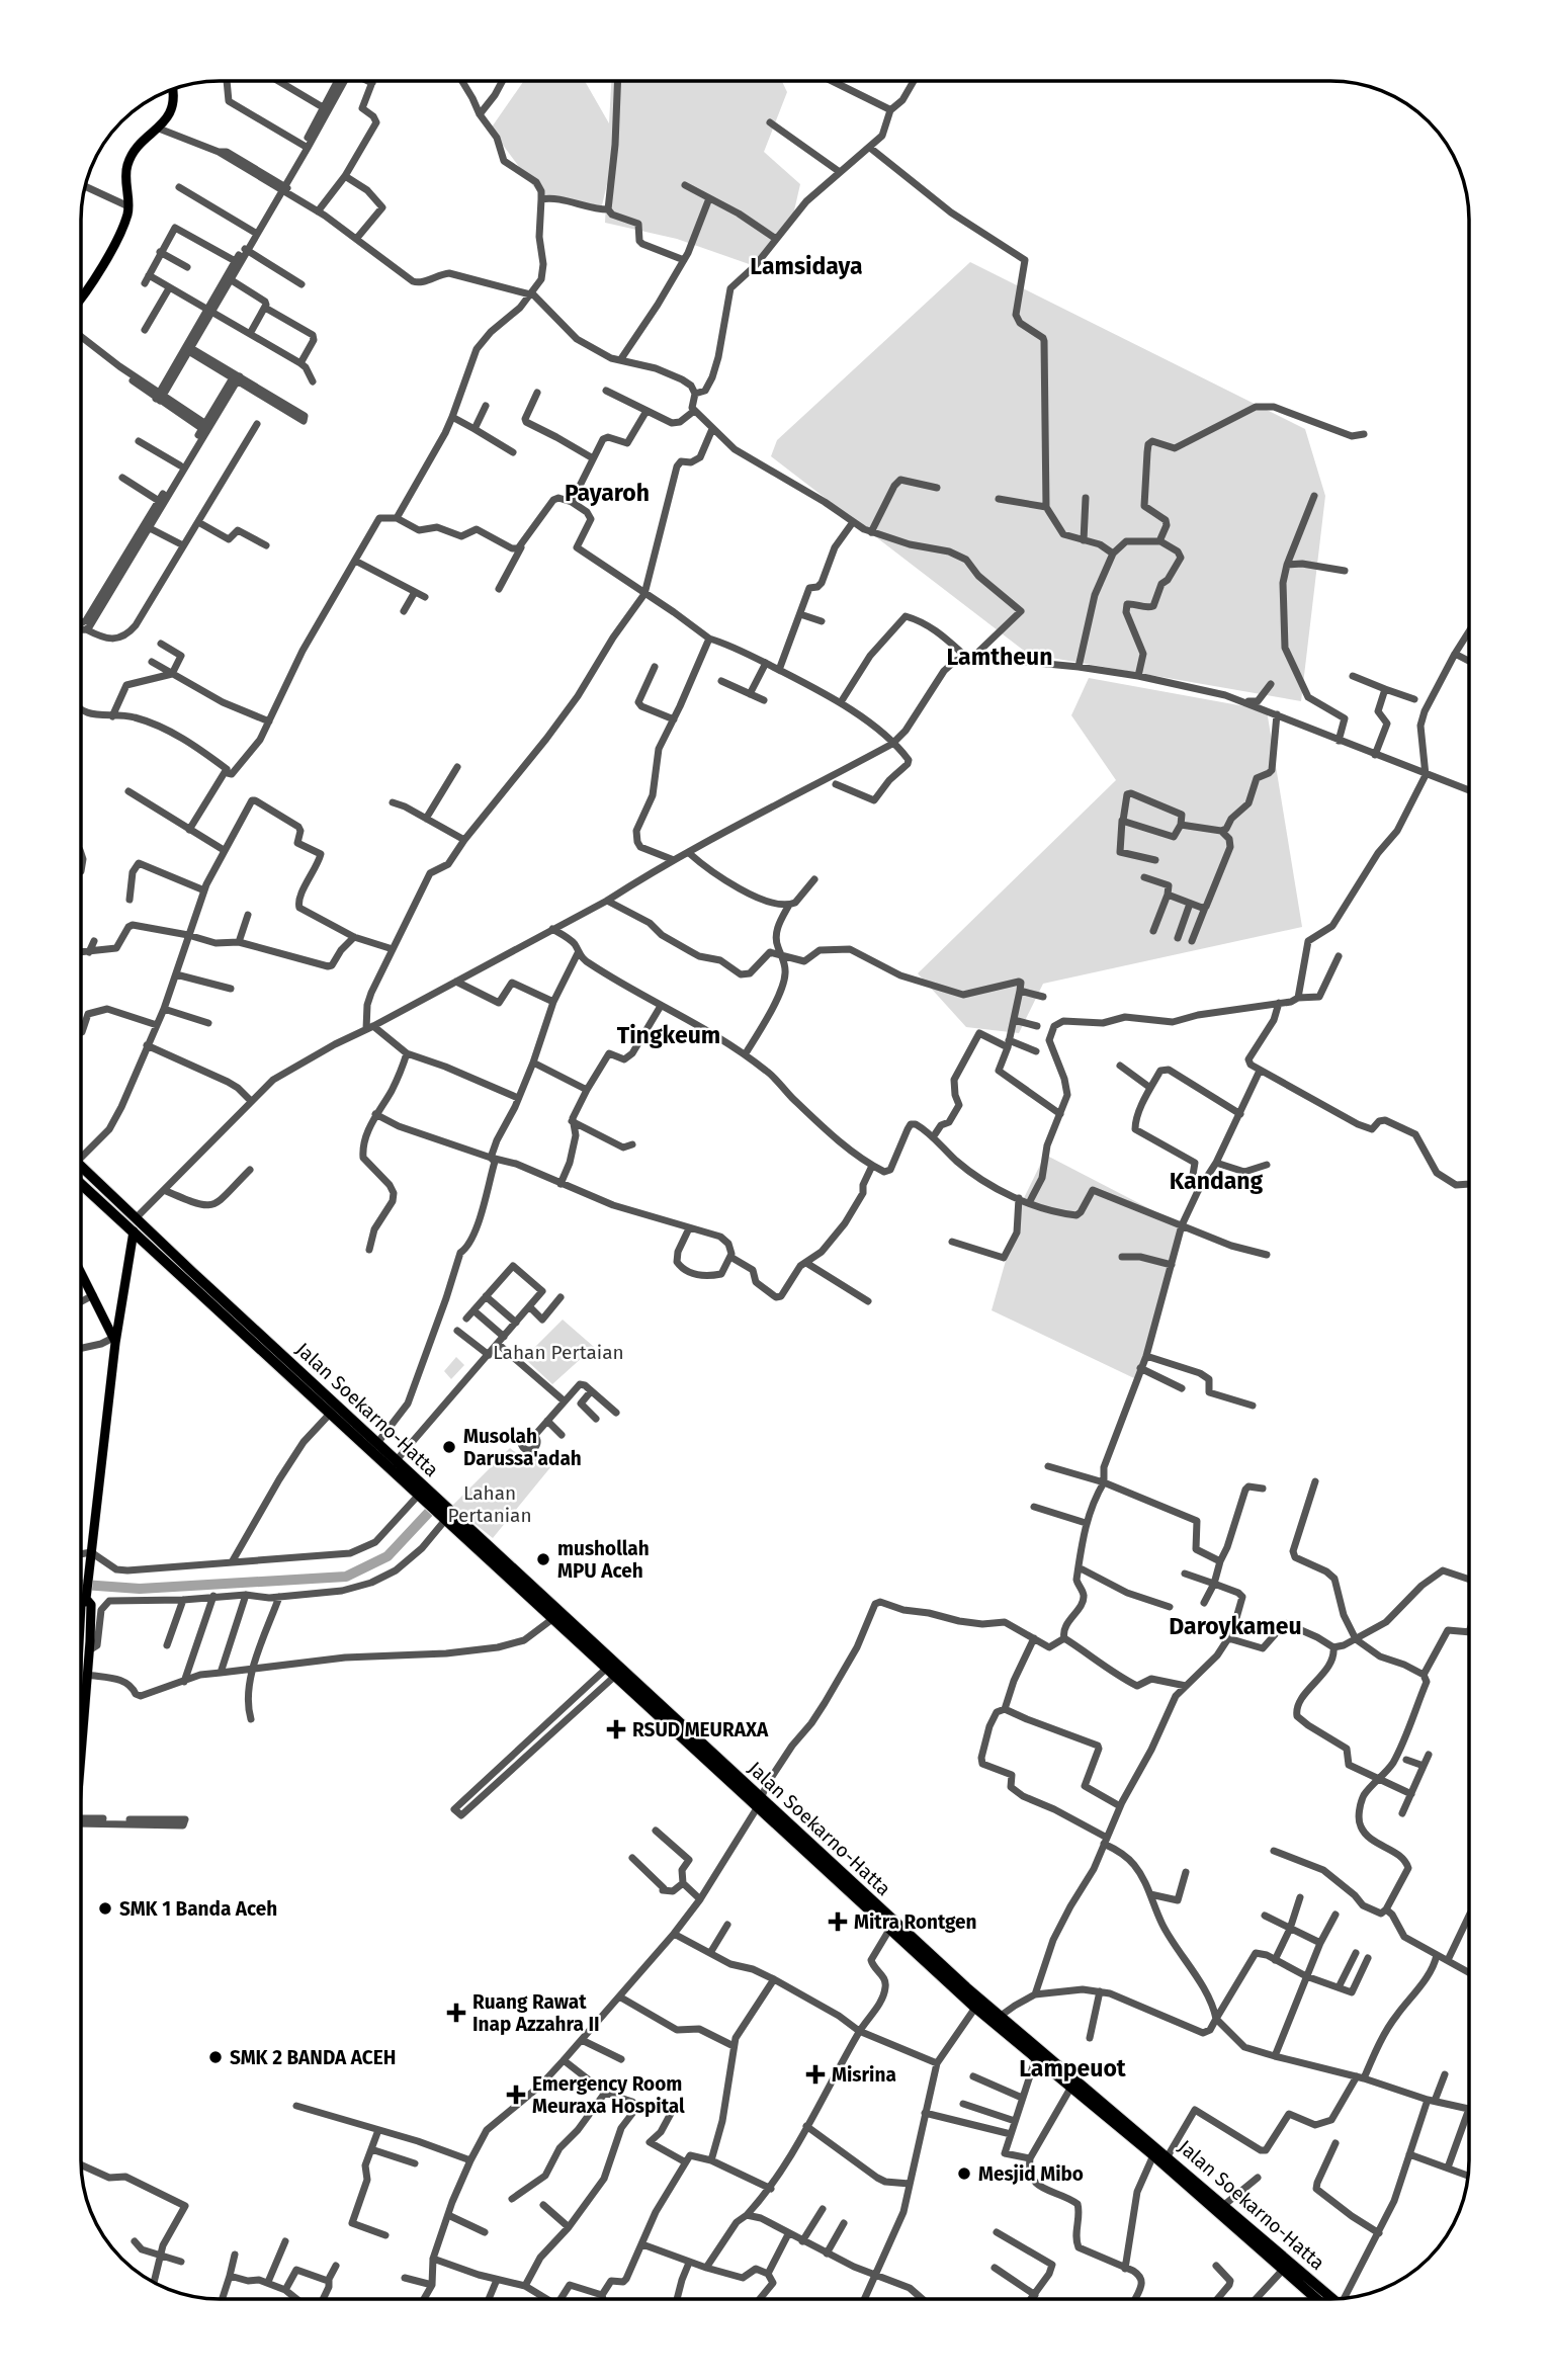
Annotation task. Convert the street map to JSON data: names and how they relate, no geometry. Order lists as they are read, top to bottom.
{
  "streets": {
    "highway": ["Jalan Soekarno-Hatta"]
  },
  "districts": [
    "Lamsidaya",
    "Payaroh",
    "Lamtheun",
    "Tingkeum",
    "Kandang",
    "Daroykameu",
    "Lampeuot"
  ],
  "parks": ["Lahan Pertaian", "Lahan Pertanian"],
  "places": {
    "other": [
      "Musolah Darussa'adah",
      "mushollah MPU Aceh",
      "SMK 1 Banda Aceh",
      "SMK 2 BANDA ACEH",
      "Mesjid Mibo"
    ],
    "health": [
      "RSUD MEURAXA",
      "Mitra Rontgen",
      "Ruang Rawat Inap Azzahra II",
      "Misrina",
      "Emergency Room Meuraxa Hospital"
    ]
  }
}
